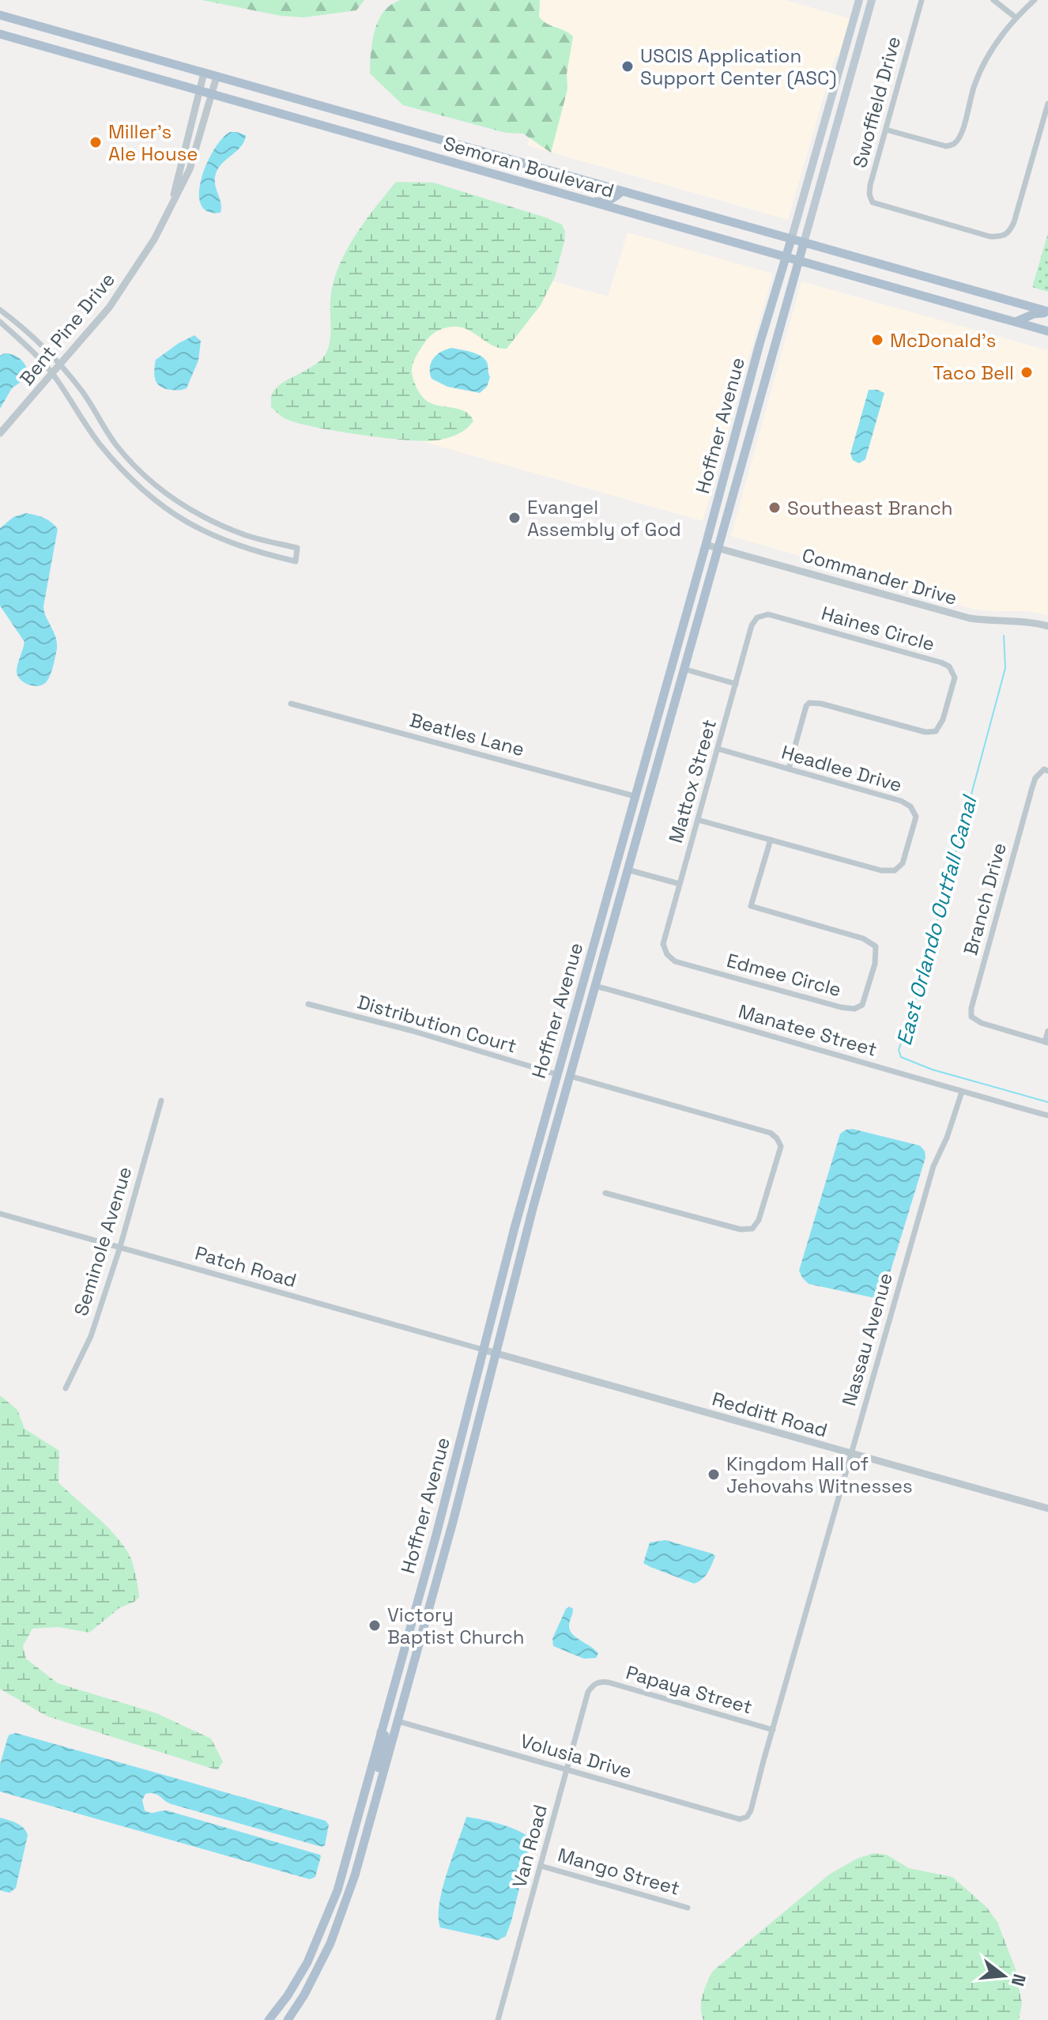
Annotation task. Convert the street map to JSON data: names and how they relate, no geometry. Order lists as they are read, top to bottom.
{
  "streets": {
    "main road": ["Semoran Boulevard", "Hoffner Avenue"],
    "street": [
      "Swoffield Drive",
      "Bent Pine Drive",
      "Commander Drive",
      "Haines Circle",
      "Beatles Lane",
      "Headlee Drive",
      "Mattox Street",
      "Branch Drive",
      "Edmee Circle",
      "Distribution Court",
      "Manatee Street",
      "Seminole Avenue",
      "Patch Road",
      "Nassau Avenue",
      "Redditt Road",
      "Papaya Street",
      "Volusia Drive",
      "Van Road",
      "Mango Street"
    ]
  },
  "crossings": [
    ["Semoran Boulevard", "Bent Pine Drive"],
    ["Semoran Boulevard", "Hoffner Avenue"],
    ["Hoffner Avenue", "Commander Drive"],
    ["Hoffner Avenue", "Beatles Lane"],
    ["Hoffner Avenue", "Distribution Court"],
    ["Hoffner Avenue", "Manatee Street"],
    ["Hoffner Avenue", "Patch Road"],
    ["Hoffner Avenue", "Redditt Road"],
    ["Hoffner Avenue", "Volusia Drive"],
    ["Haines Circle", "Headlee Drive"],
    ["Haines Circle", "Mattox Street"],
    ["Headlee Drive", "Mattox Street"],
    ["Headlee Drive", "Edmee Circle"],
    ["Mattox Street", "Edmee Circle"],
    ["Manatee Street", "Nassau Avenue"],
    ["Seminole Avenue", "Patch Road"],
    ["Patch Road", "Redditt Road"],
    ["Nassau Avenue", "Redditt Road"],
    ["Nassau Avenue", "Papaya Street"],
    ["Nassau Avenue", "Volusia Drive"],
    ["Papaya Street", "Van Road"],
    ["Volusia Drive", "Van Road"],
    ["Van Road", "Mango Street"]
  ],
  "water": ["East Orlando Outfall Canal"],
  "places": [
    "USCIS Application Support Center (ASC)",
    "Miller's Ale House",
    "McDonald's",
    "Taco Bell",
    "Southeast Branch",
    "Evangel Assembly of God",
    "Kingdom Hall of Jehovahs Witnesses",
    "Victory Baptist Church"
  ],
  "north": "right"
}
